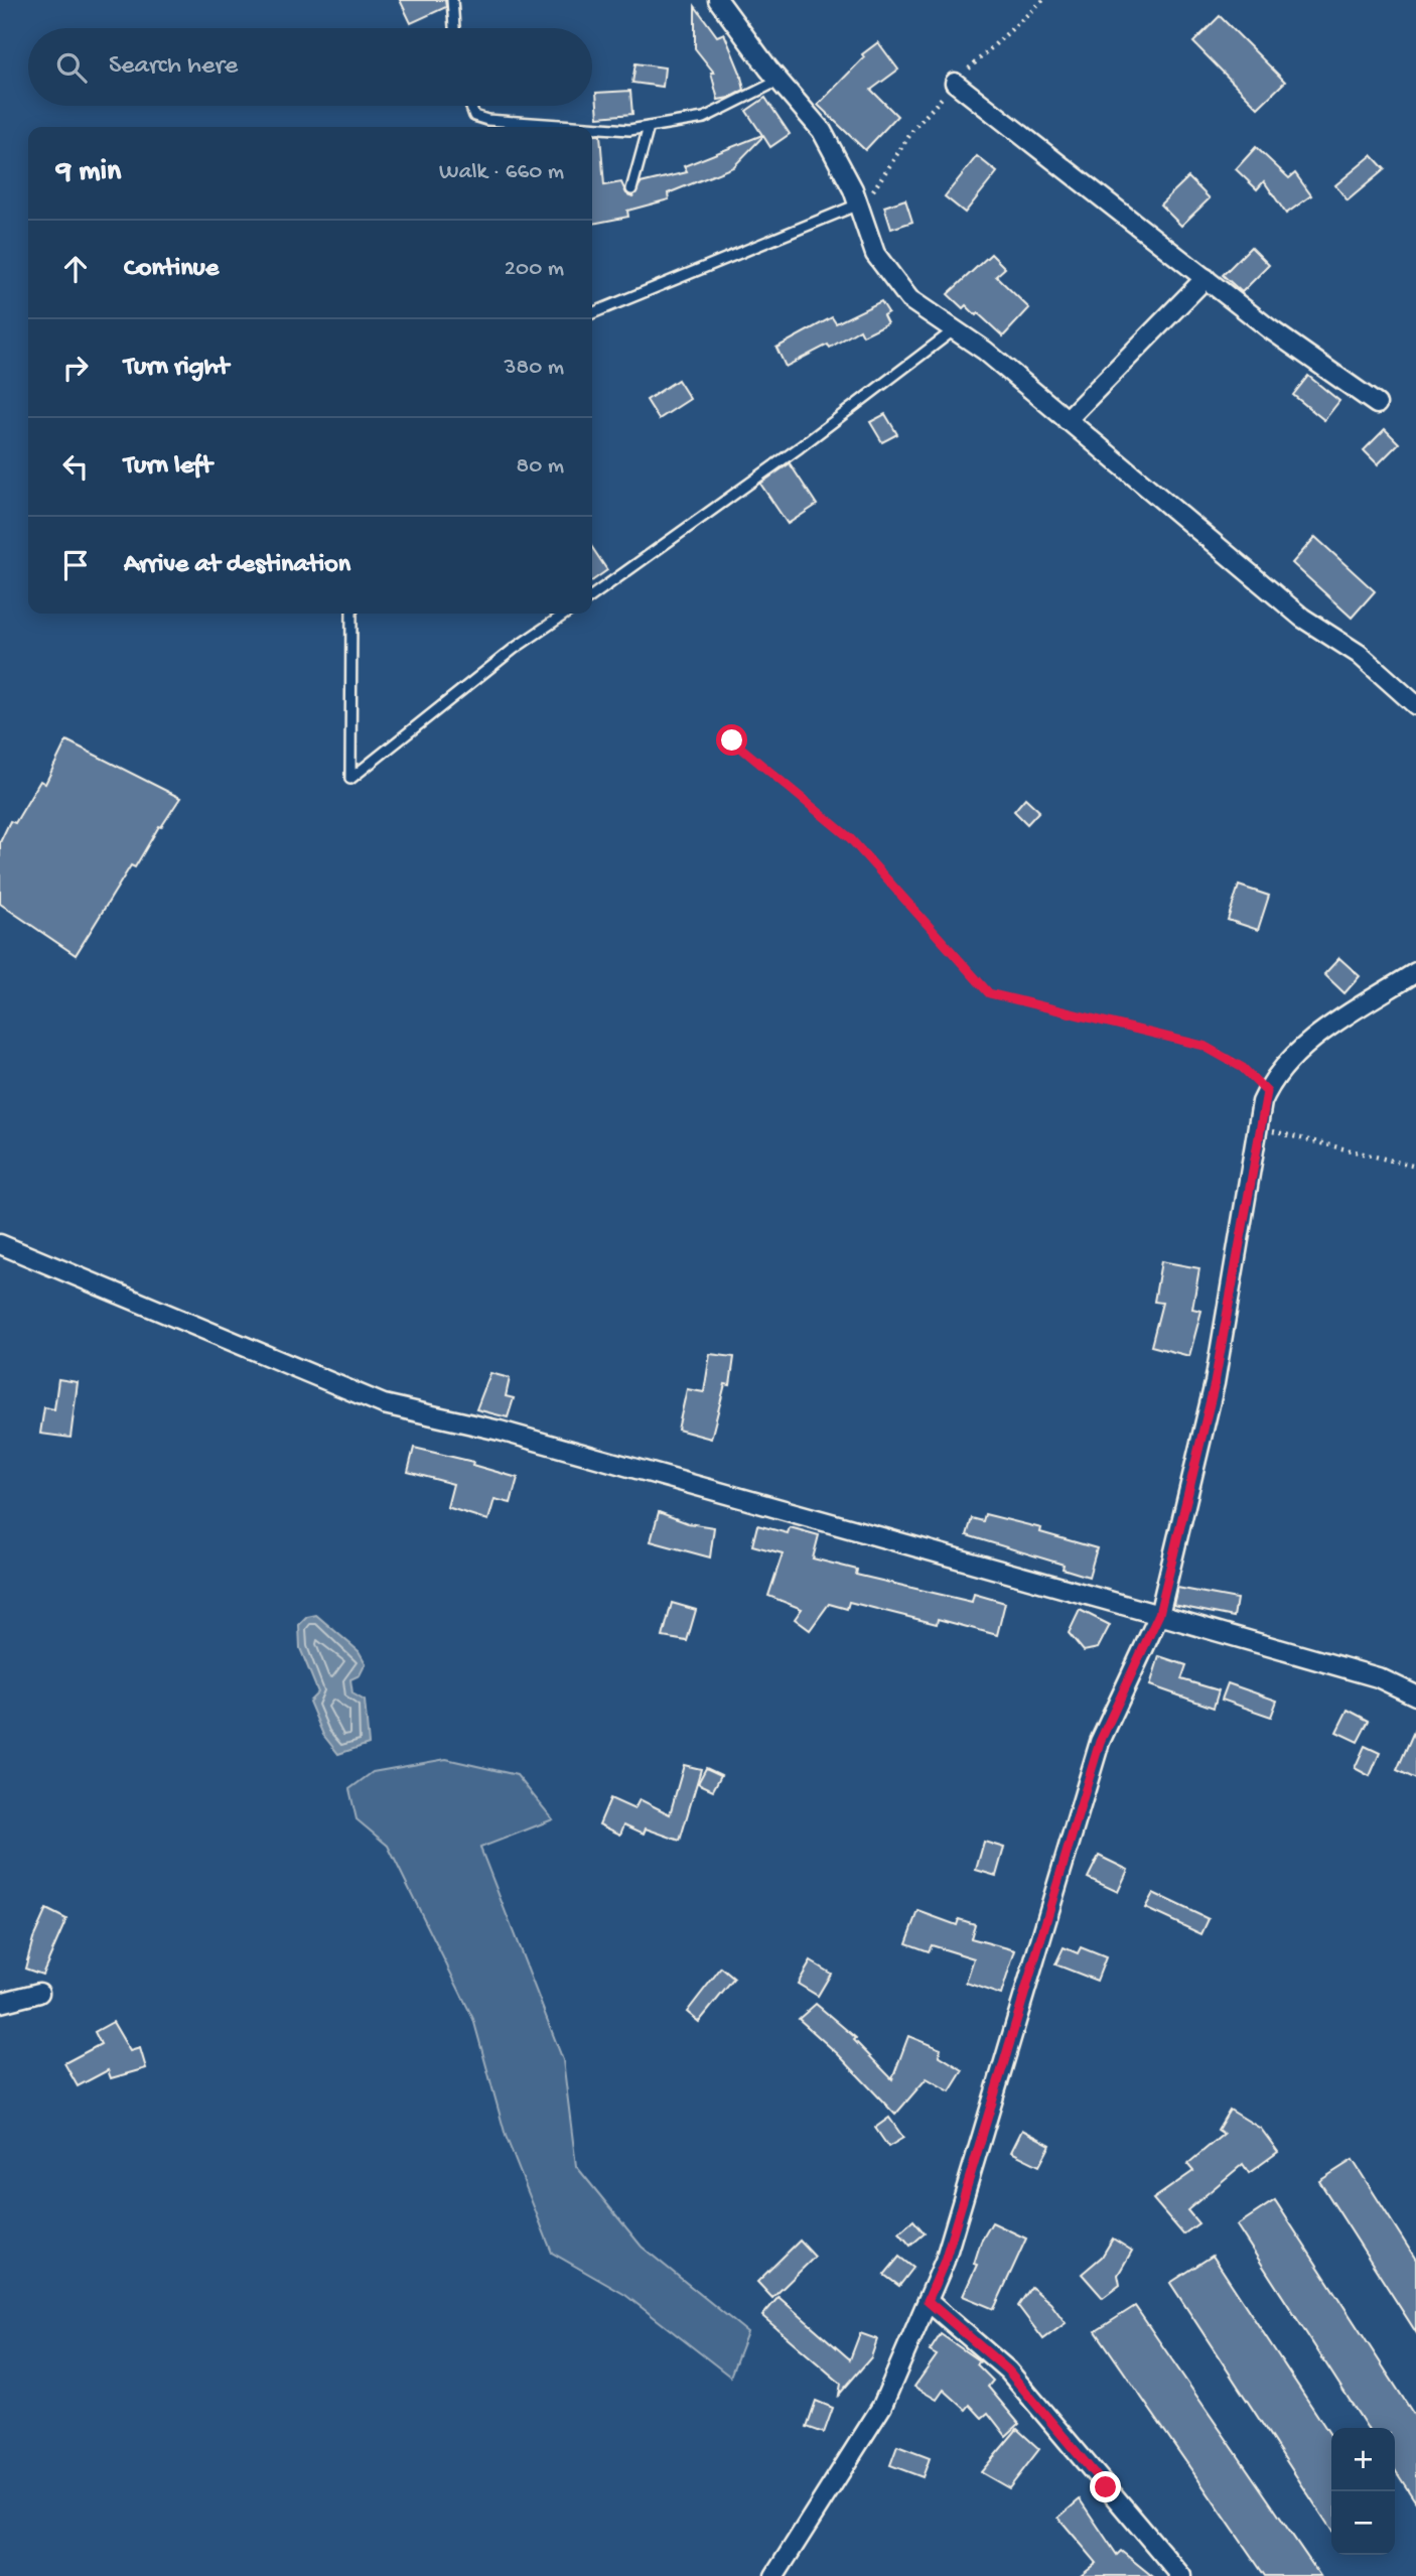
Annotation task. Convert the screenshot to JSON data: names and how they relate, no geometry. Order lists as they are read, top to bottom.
{
  "page": {
    "search": "Search here",
    "heading": ["9 min", "Walk · 660 m"],
    "list": [
      ["Continue", "200 m"],
      ["Turn right", "380 m"],
      ["Turn left", "80 m"],
      "Arrive at destination"
    ],
    "map_buttons": ["+", "−"]
  }
}
